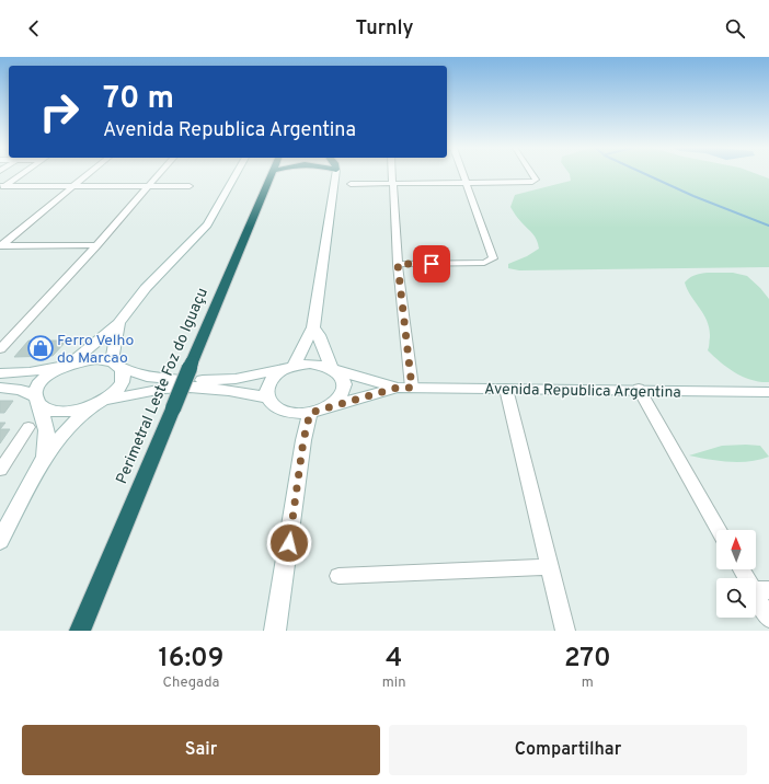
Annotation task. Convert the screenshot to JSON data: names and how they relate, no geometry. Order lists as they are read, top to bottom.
{
  "streets": {
    "highway": ["Perimetral Leste Foz do Iguaçu"],
    "street": ["Avenida Republica Argentina"]
  },
  "places": {
    "shop": ["Ferro Velho do Marcao"]
  },
  "north": "top",
  "page": {
    "header": "Turnly",
    "turn": ["70 m", "Avenida Republica Argentina"],
    "eta": [
      "16:09",
      "Chegada",
      "4",
      "min",
      "270",
      "m"
    ],
    "buttons": ["Sair", "Compartilhar"]
  }
}
